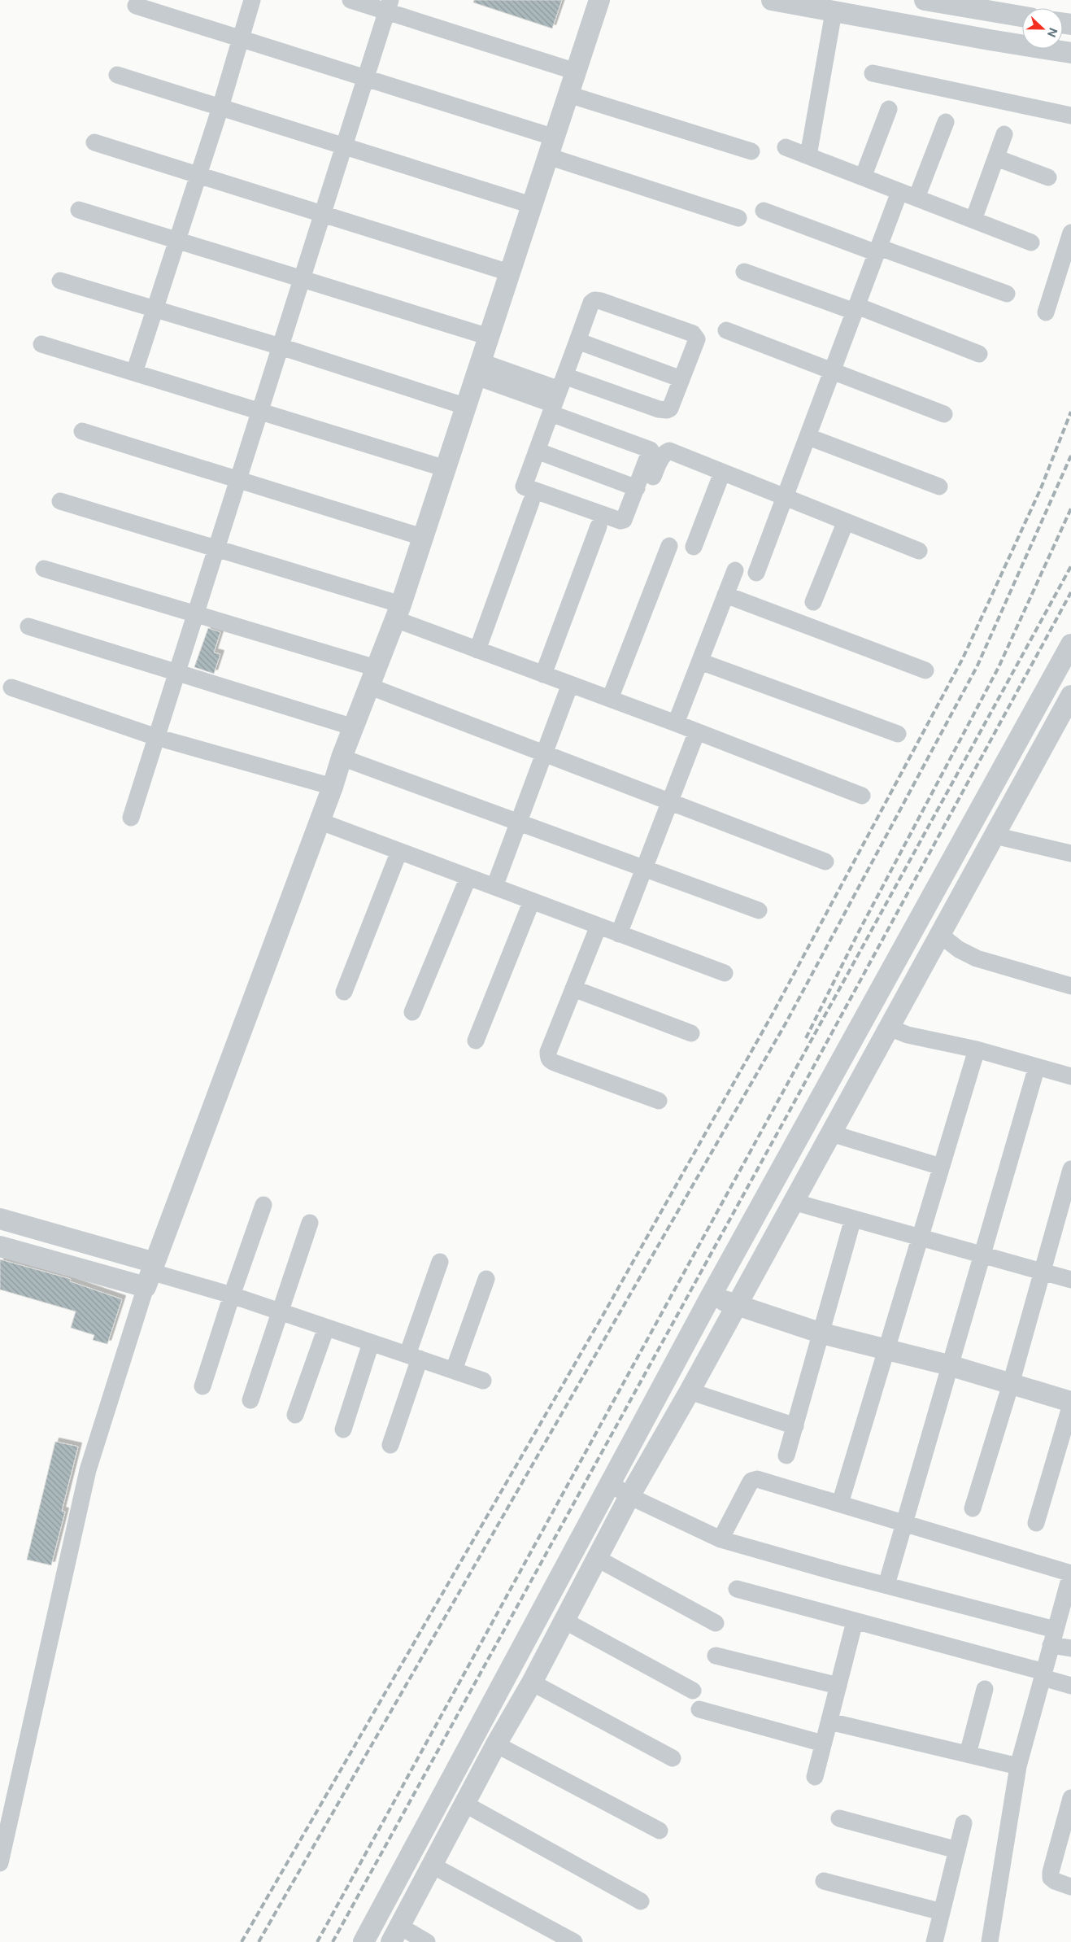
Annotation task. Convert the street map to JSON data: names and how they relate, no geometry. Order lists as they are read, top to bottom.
{
  "north": "right"
}
